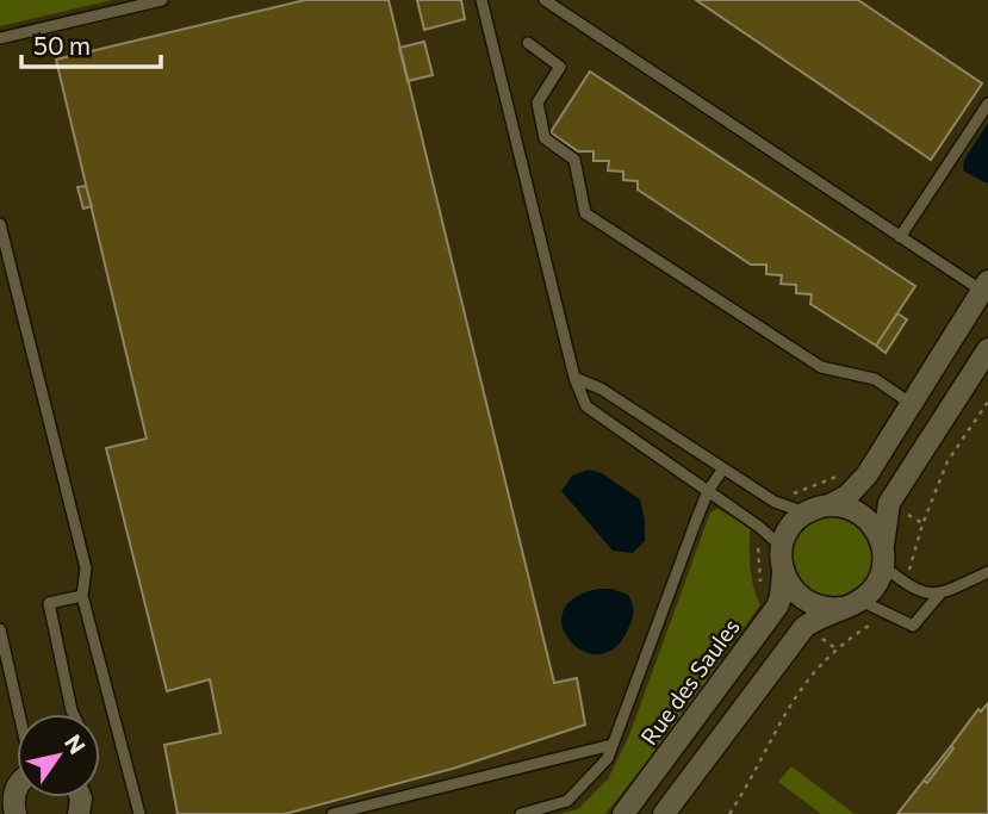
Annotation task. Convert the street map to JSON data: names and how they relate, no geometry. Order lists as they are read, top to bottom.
{
  "streets": {
    "street": ["Rue des Saules"]
  },
  "scale_bar": "50 m",
  "north": "top right"
}
